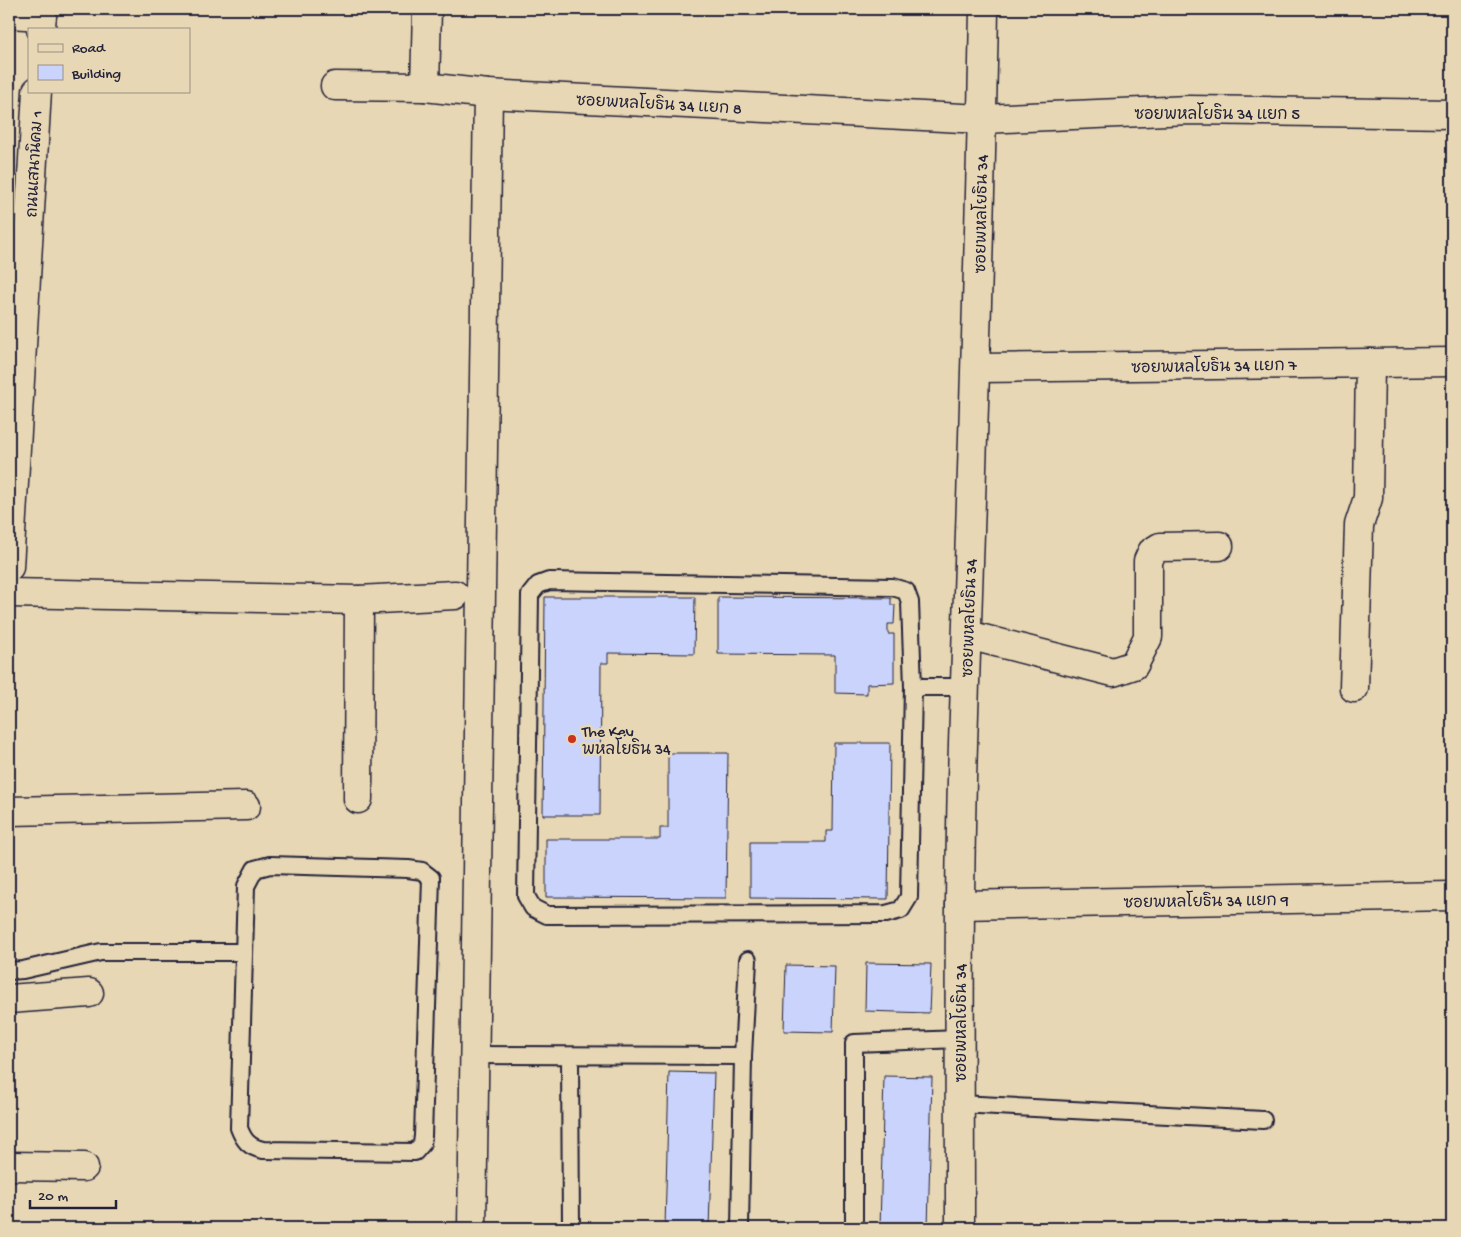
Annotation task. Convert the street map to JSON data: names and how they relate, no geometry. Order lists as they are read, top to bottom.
{
  "streets": {
    "street": [
      "ซอยพหลโยธิน 34 แยก 8",
      "ซอยพหลโยธิน 34 แยก 5",
      "ถนนเสนานิคม 1",
      "ซอยพหลโยธิน 34",
      "ซอยพหลโยธิน 34 แยก 7",
      "ซอยพหลโยธิน 34 แยก 9"
    ]
  },
  "crossings": [
    ["ซอยพหลโยธิน 34 แยก 8", "ซอยพหลโยธิน 34 แยก 5"],
    ["ซอยพหลโยธิน 34 แยก 8", "ซอยพหลโยธิน 34"],
    ["ซอยพหลโยธิน 34 แยก 5", "ซอยพหลโยธิน 34"],
    ["ซอยพหลโยธิน 34", "ซอยพหลโยธิน 34 แยก 7"],
    ["ซอยพหลโยธิน 34", "ซอยพหลโยธิน 34 แยก 9"]
  ],
  "places": ["The Key พหลโยธิน 34"],
  "legend": ["Road", "Building"],
  "scale_bar": "20 m"
}
